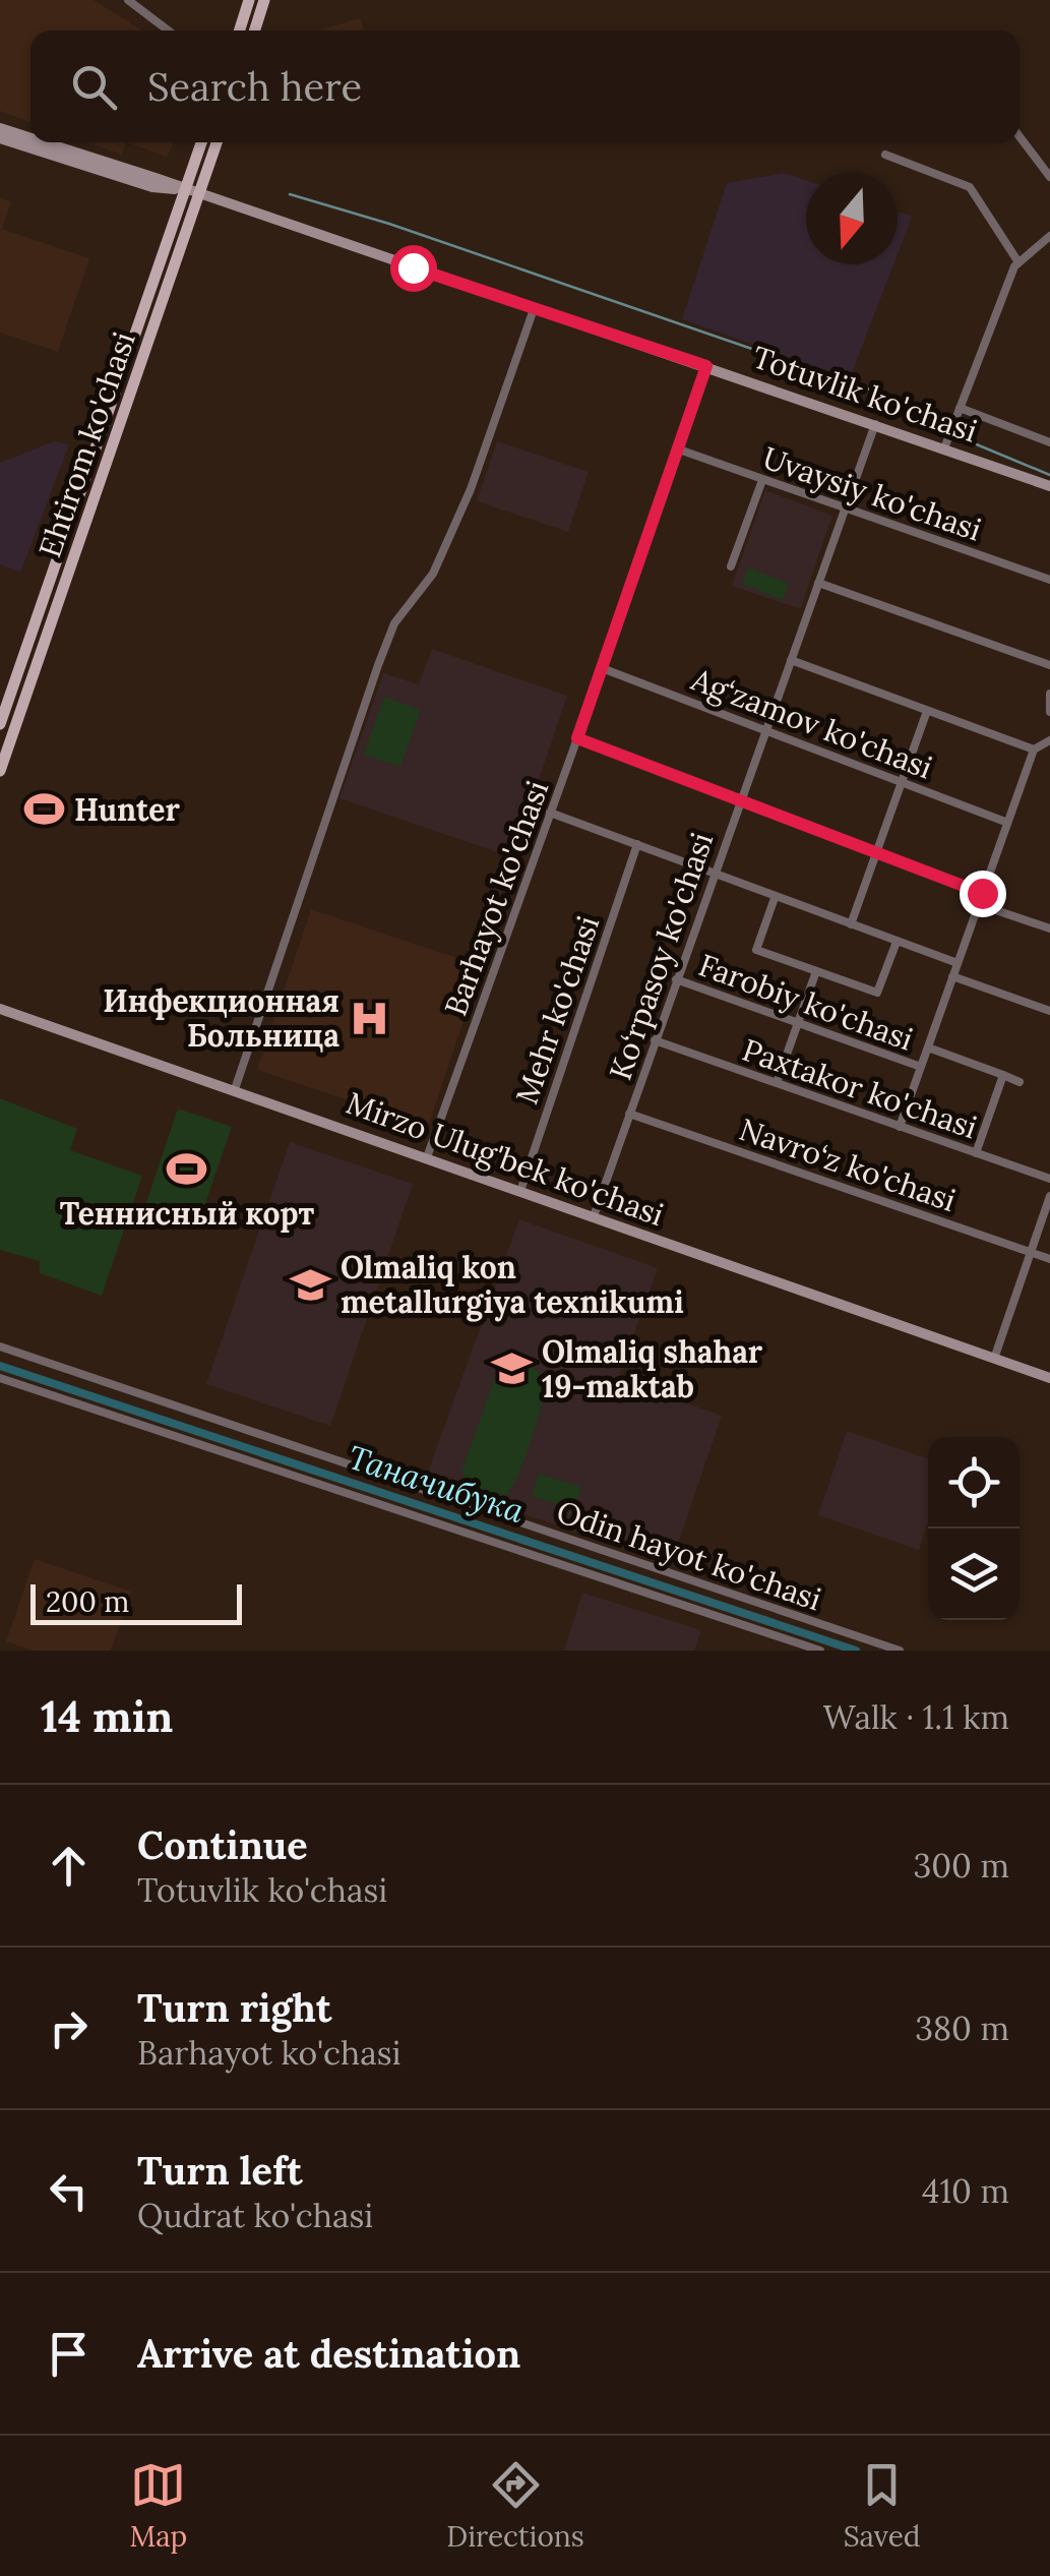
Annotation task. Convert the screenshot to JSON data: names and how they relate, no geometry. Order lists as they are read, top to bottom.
{
  "streets": {
    "main road": ["Totuvlik ko'chasi", "Ehtirom ko'chasi", "Mirzo Ulug'bek ko'chasi"],
    "street": [
      "Uvaysiy ko'chasi",
      "Ag‘zamov ko'chasi",
      "Barhayot ko'chasi",
      "Ko‘rpasoy ko'chasi",
      "Farobiy ko'chasi",
      "Mehr ko'chasi",
      "Paxtakor ko'chasi",
      "Navro‘z ko'chasi",
      "Odin hayot ko'chasi"
    ]
  },
  "crossings": [
    ["Totuvlik ko'chasi", "Ehtirom ko'chasi"],
    ["Totuvlik ko'chasi", "Barhayot ko'chasi"],
    ["Totuvlik ko'chasi", "Ko‘rpasoy ko'chasi"],
    ["Uvaysiy ko'chasi", "Barhayot ko'chasi"],
    ["Uvaysiy ko'chasi", "Ko‘rpasoy ko'chasi"],
    ["Ag‘zamov ko'chasi", "Barhayot ko'chasi"],
    ["Ag‘zamov ko'chasi", "Ko‘rpasoy ko'chasi"],
    ["Barhayot ko'chasi", "Mirzo Ulug'bek ko'chasi"],
    ["Ko‘rpasoy ko'chasi", "Farobiy ko'chasi"],
    ["Ko‘rpasoy ko'chasi", "Paxtakor ko'chasi"],
    ["Ko‘rpasoy ko'chasi", "Mirzo Ulug'bek ko'chasi"],
    ["Ko‘rpasoy ko'chasi", "Navro‘z ko'chasi"],
    ["Mehr ko'chasi", "Mirzo Ulug'bek ko'chasi"]
  ],
  "water": ["Таначибука"],
  "places": {
    "sports": ["Hunter", "Теннисный корт"],
    "hospital": ["Инфекционная Больница"],
    "school or university": ["Olmaliq kon metallurgiya texnikumi", "Olmaliq shahar 19-maktab"]
  },
  "scale_bar": "200 m",
  "north": "bottom",
  "page": {
    "search": "Search here",
    "scale": "200 m",
    "heading": ["14 min", "Walk · 1.1 km"],
    "list": [
      ["Continue", "Totuvlik ko'chasi", "300 m"],
      ["Turn right", "Barhayot ko'chasi", "380 m"],
      ["Turn left", "Qudrat ko'chasi", "410 m"],
      "Arrive at destination"
    ],
    "nav": ["Map", "Directions", "Saved"]
  }
}
